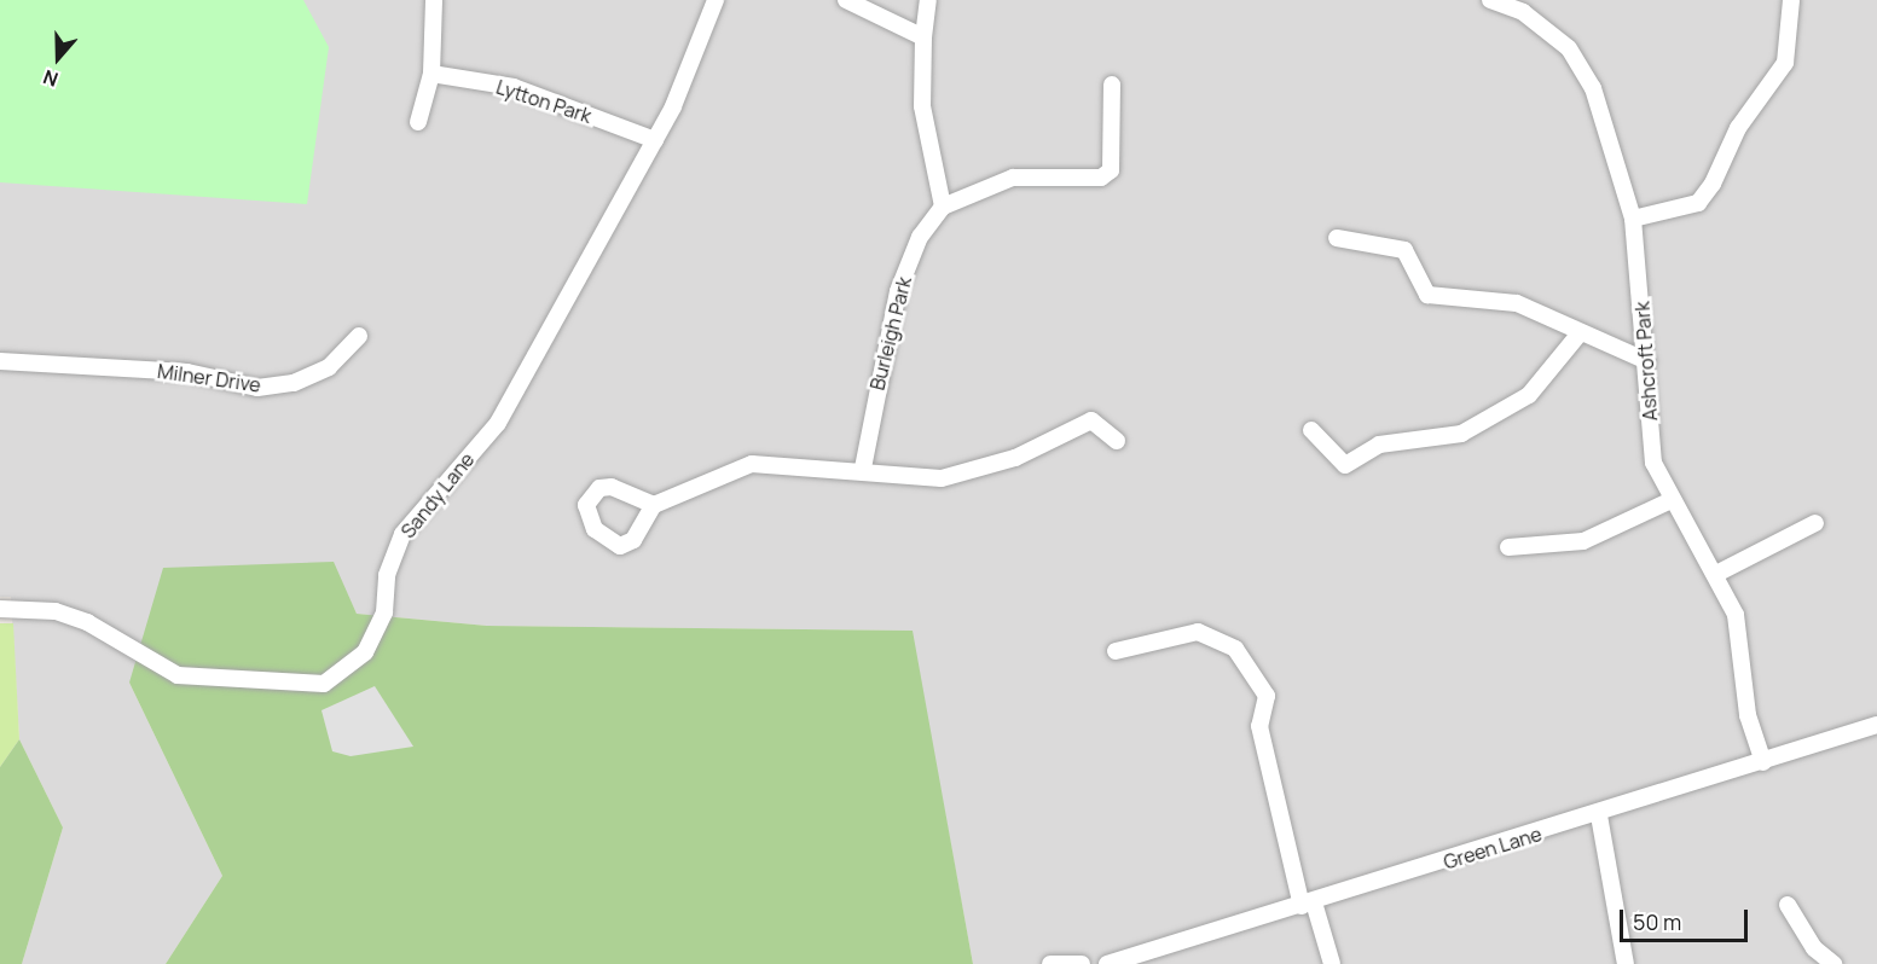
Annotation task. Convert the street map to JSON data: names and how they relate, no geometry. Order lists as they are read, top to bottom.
{
  "streets": {
    "street": [
      "Lytton Park",
      "Burleigh Park",
      "Ashcroft Park",
      "Milner Drive",
      "Sandy Lane",
      "Green Lane"
    ]
  },
  "crossings": [
    ["Lytton Park", "Sandy Lane"],
    ["Ashcroft Park", "Green Lane"]
  ],
  "scale_bar": "50 m",
  "north": "bottom"
}
